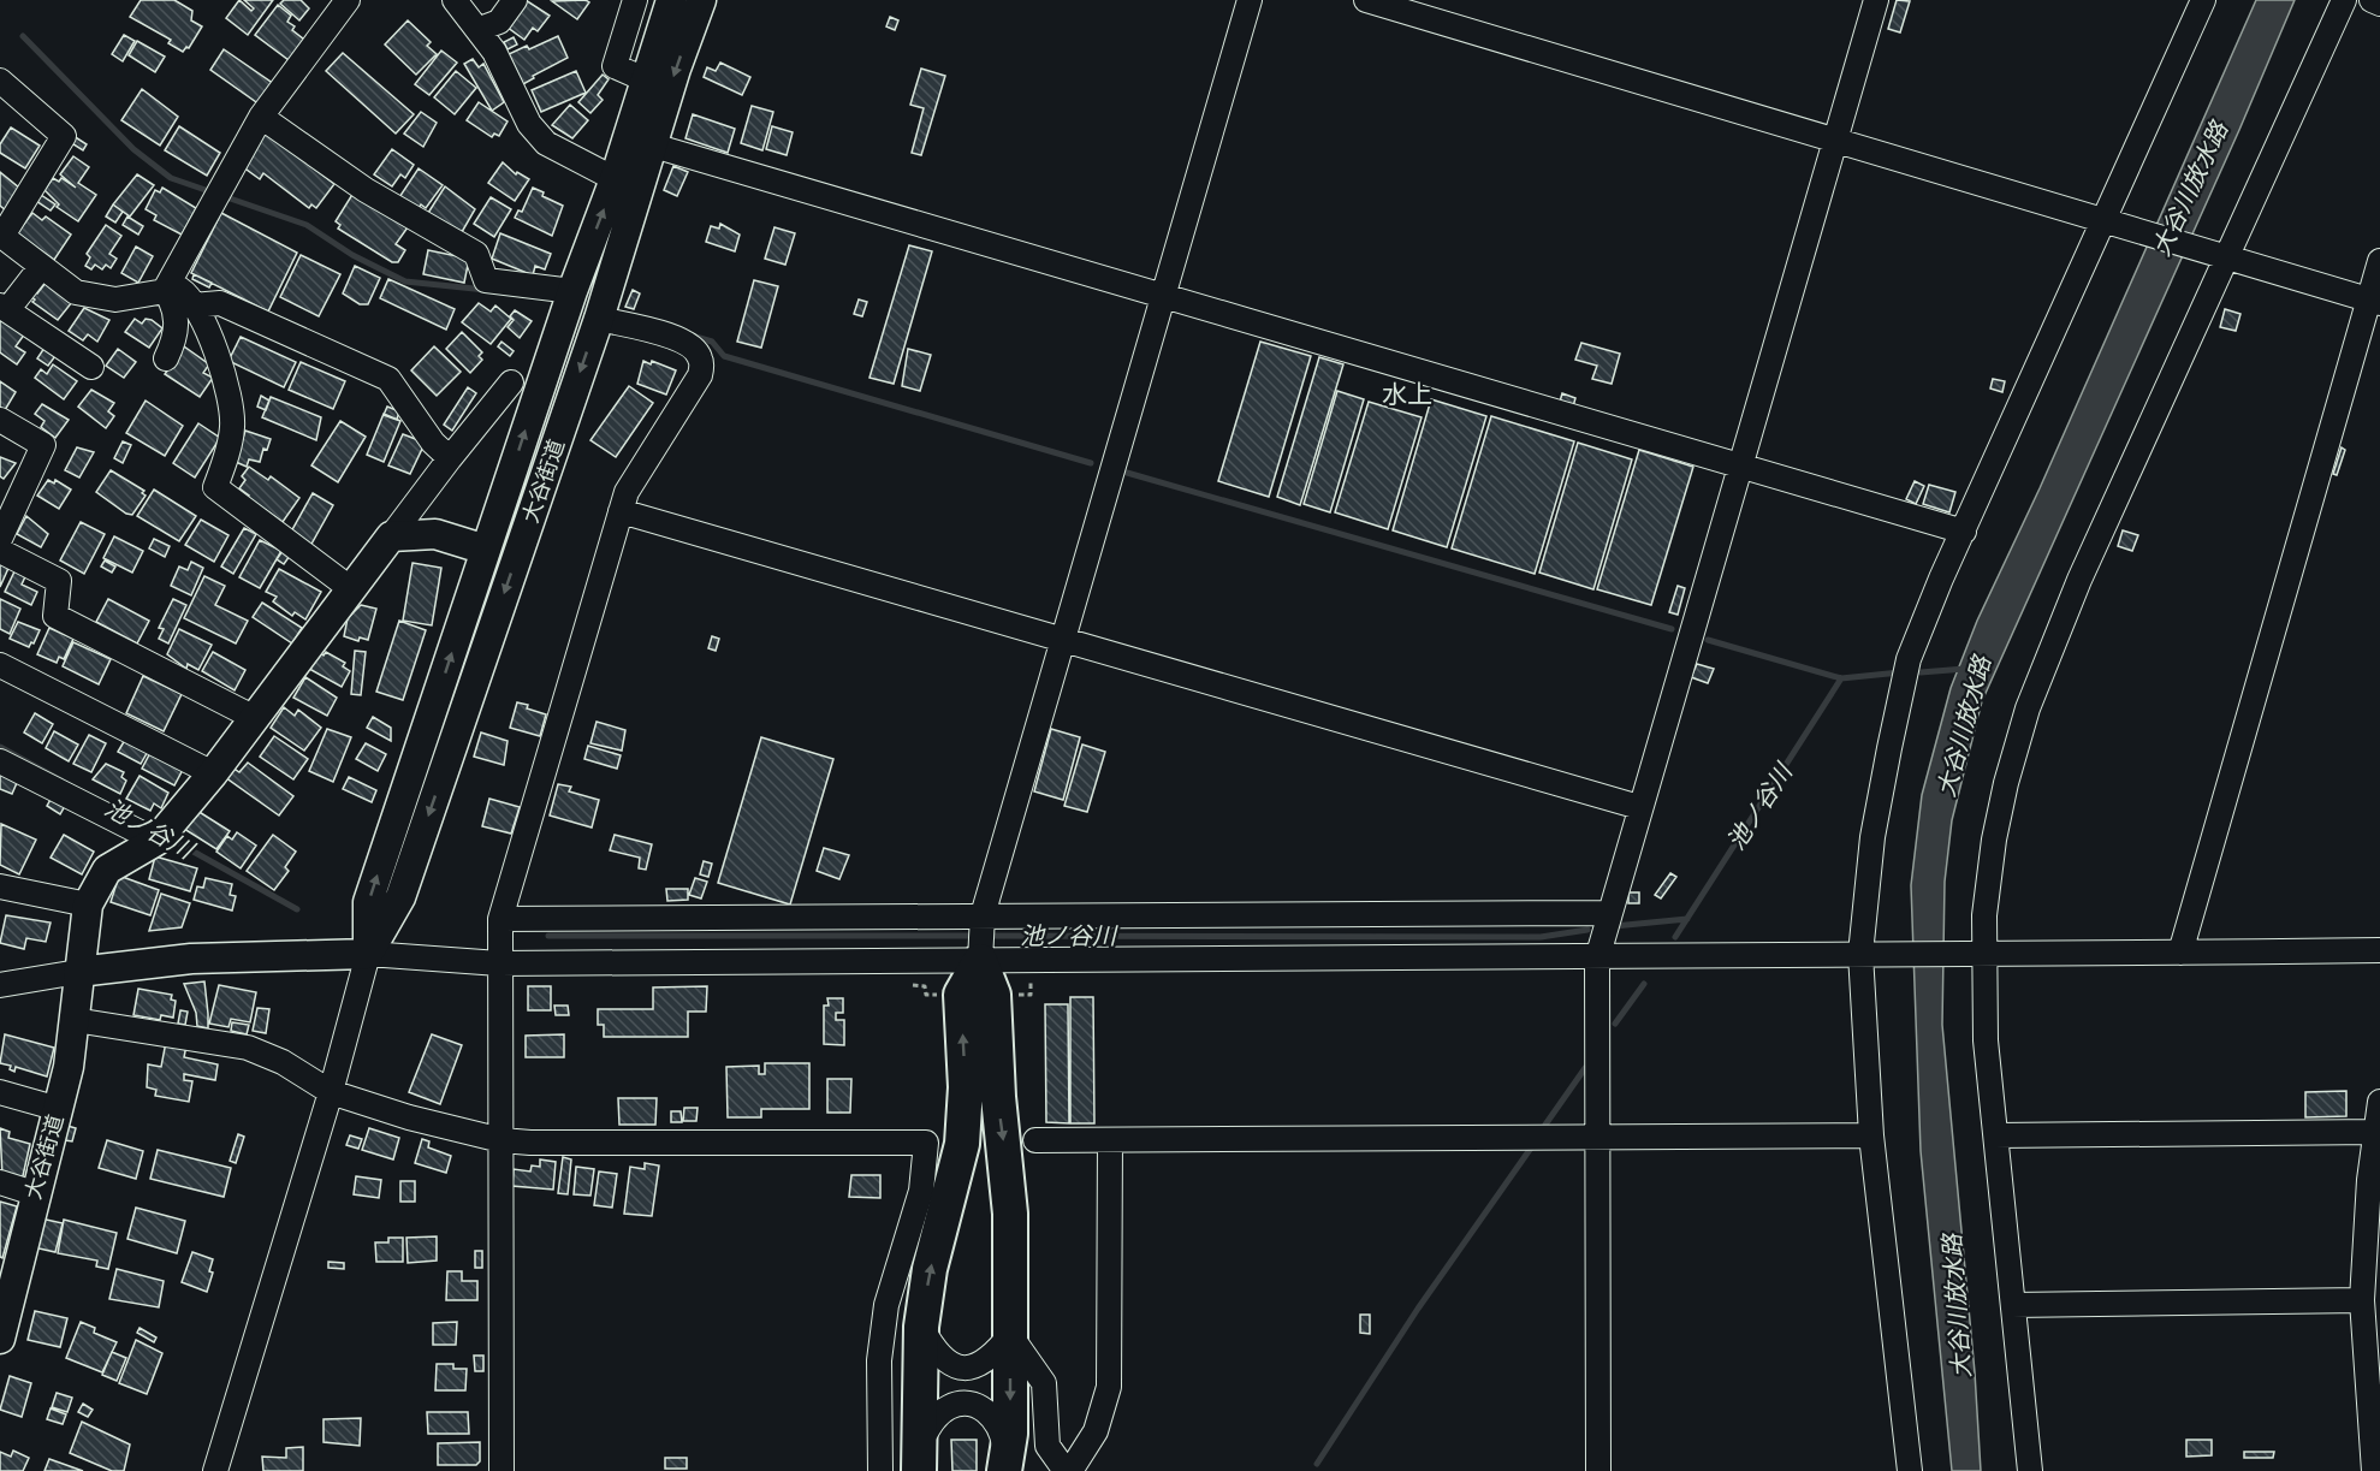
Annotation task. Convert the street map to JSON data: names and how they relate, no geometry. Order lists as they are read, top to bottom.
{
  "streets": {
    "main road": ["大谷街道"]
  },
  "districts": ["水上"],
  "water": ["大谷川放水路", "池ノ谷川"]
}
